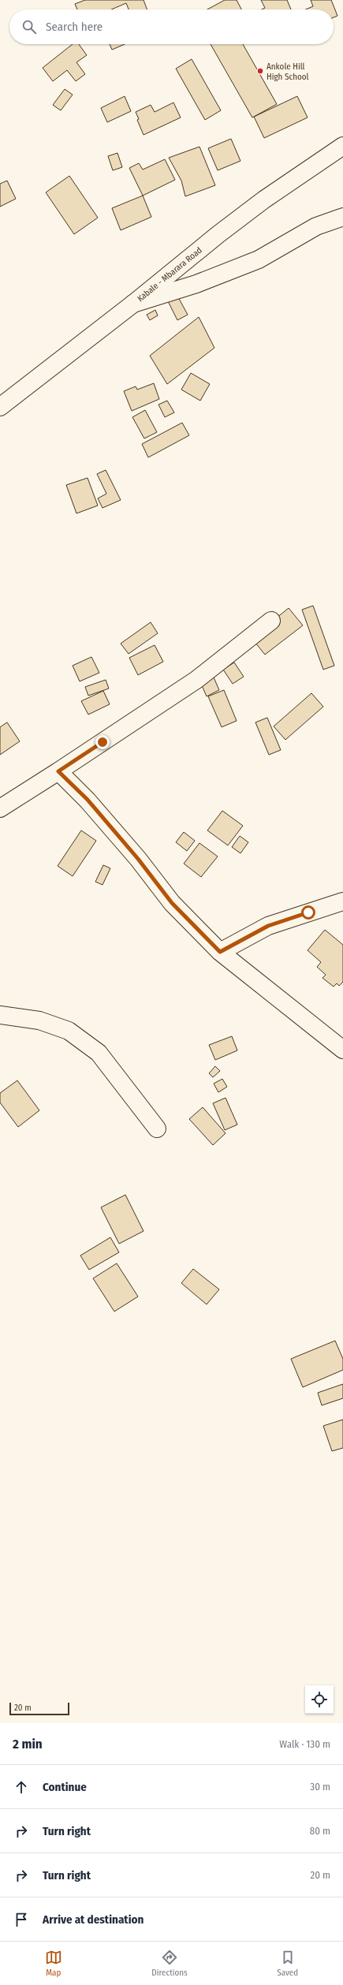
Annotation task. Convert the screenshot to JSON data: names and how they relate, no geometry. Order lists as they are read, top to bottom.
{
  "streets": {
    "street": ["Kabale - Mbarara Road"]
  },
  "places": ["Ankole Hill High School"],
  "scale_bar": "20 m",
  "page": {
    "search": "Search here",
    "scale": "20 m",
    "heading": ["2 min", "Walk · 130 m"],
    "list": [
      ["Continue", "30 m"],
      ["Turn right", "80 m"],
      ["Turn right", "20 m"],
      "Arrive at destination"
    ],
    "nav": ["Map", "Directions", "Saved"]
  }
}
